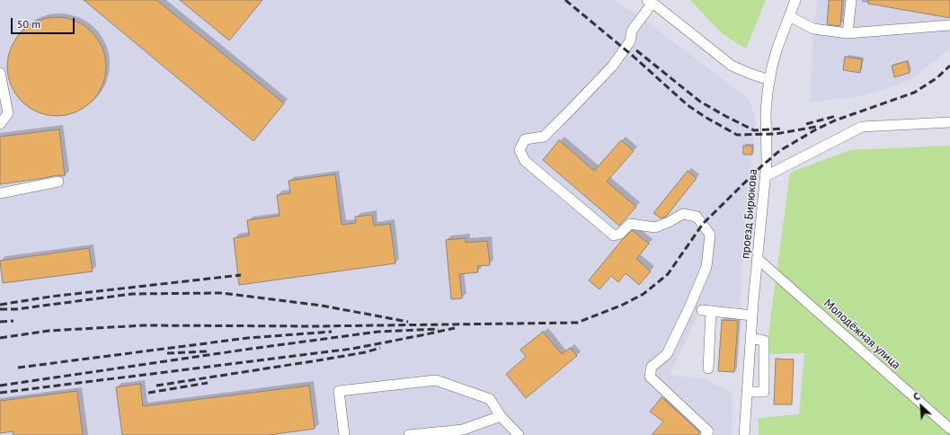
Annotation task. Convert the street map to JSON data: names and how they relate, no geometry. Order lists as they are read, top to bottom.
{
  "streets": {
    "street": ["проезд Бирюкова", "Молодёжная улица"]
  },
  "crossings": [
    ["проезд Бирюкова", "Молодёжная улица"]
  ],
  "scale_bar": "50 m",
  "north": "top left"
}
